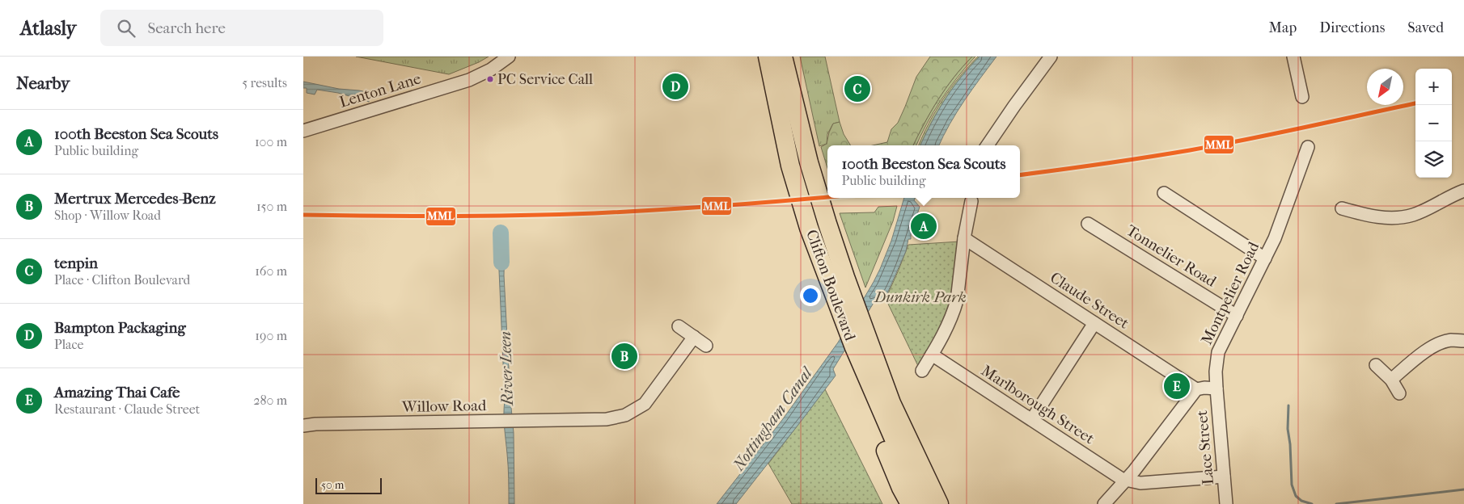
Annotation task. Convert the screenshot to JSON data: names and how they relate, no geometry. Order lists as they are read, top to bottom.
{
  "streets": {
    "highway": ["Clifton Boulevard"],
    "street": [
      "Lenton Lane",
      "Tonnelier Road",
      "Montpelier Road",
      "Claude Street",
      "Marlborough Street",
      "Willow Road",
      "Lace Street"
    ]
  },
  "crossings": [
    ["Tonnelier Road", "Montpelier Road"],
    ["Montpelier Road", "Lace Street"]
  ],
  "water": ["River Leen", "Nottingham Canal"],
  "parks": ["Dunkirk Park"],
  "places": ["PC Service Call"],
  "lines": ["transit line MML"],
  "scale_bar": "50 m",
  "north": "bottom left",
  "page": {
    "header": "Atlasly",
    "search": "Search here",
    "nav": ["Map", "Directions", "Saved"],
    "heading": ["Nearby", "5 results"],
    "map_buttons": ["+", "−"],
    "pins": [
      "D",
      "C",
      "A",
      "B",
      "E"
    ],
    "list": [
      {
        "mark": "A",
        "name": "100th Beeston Sea Scouts",
        "note": "Public building",
        "value": "100 m"
      },
      {
        "mark": "B",
        "name": "Mertrux Mercedes-Benz",
        "note": "Shop · Willow Road",
        "value": "150 m"
      },
      {
        "mark": "C",
        "name": "tenpin",
        "note": "Place · Clifton Boulevard",
        "value": "160 m"
      },
      {
        "mark": "D",
        "name": "Bampton Packaging",
        "note": "Place",
        "value": "190 m"
      },
      {
        "mark": "E",
        "name": "Amazing Thai Cafe",
        "note": "Restaurant · Claude Street",
        "value": "280 m"
      }
    ],
    "popup": ["100th Beeston Sea Scouts", "Public building"],
    "scale": "50 m"
  }
}
